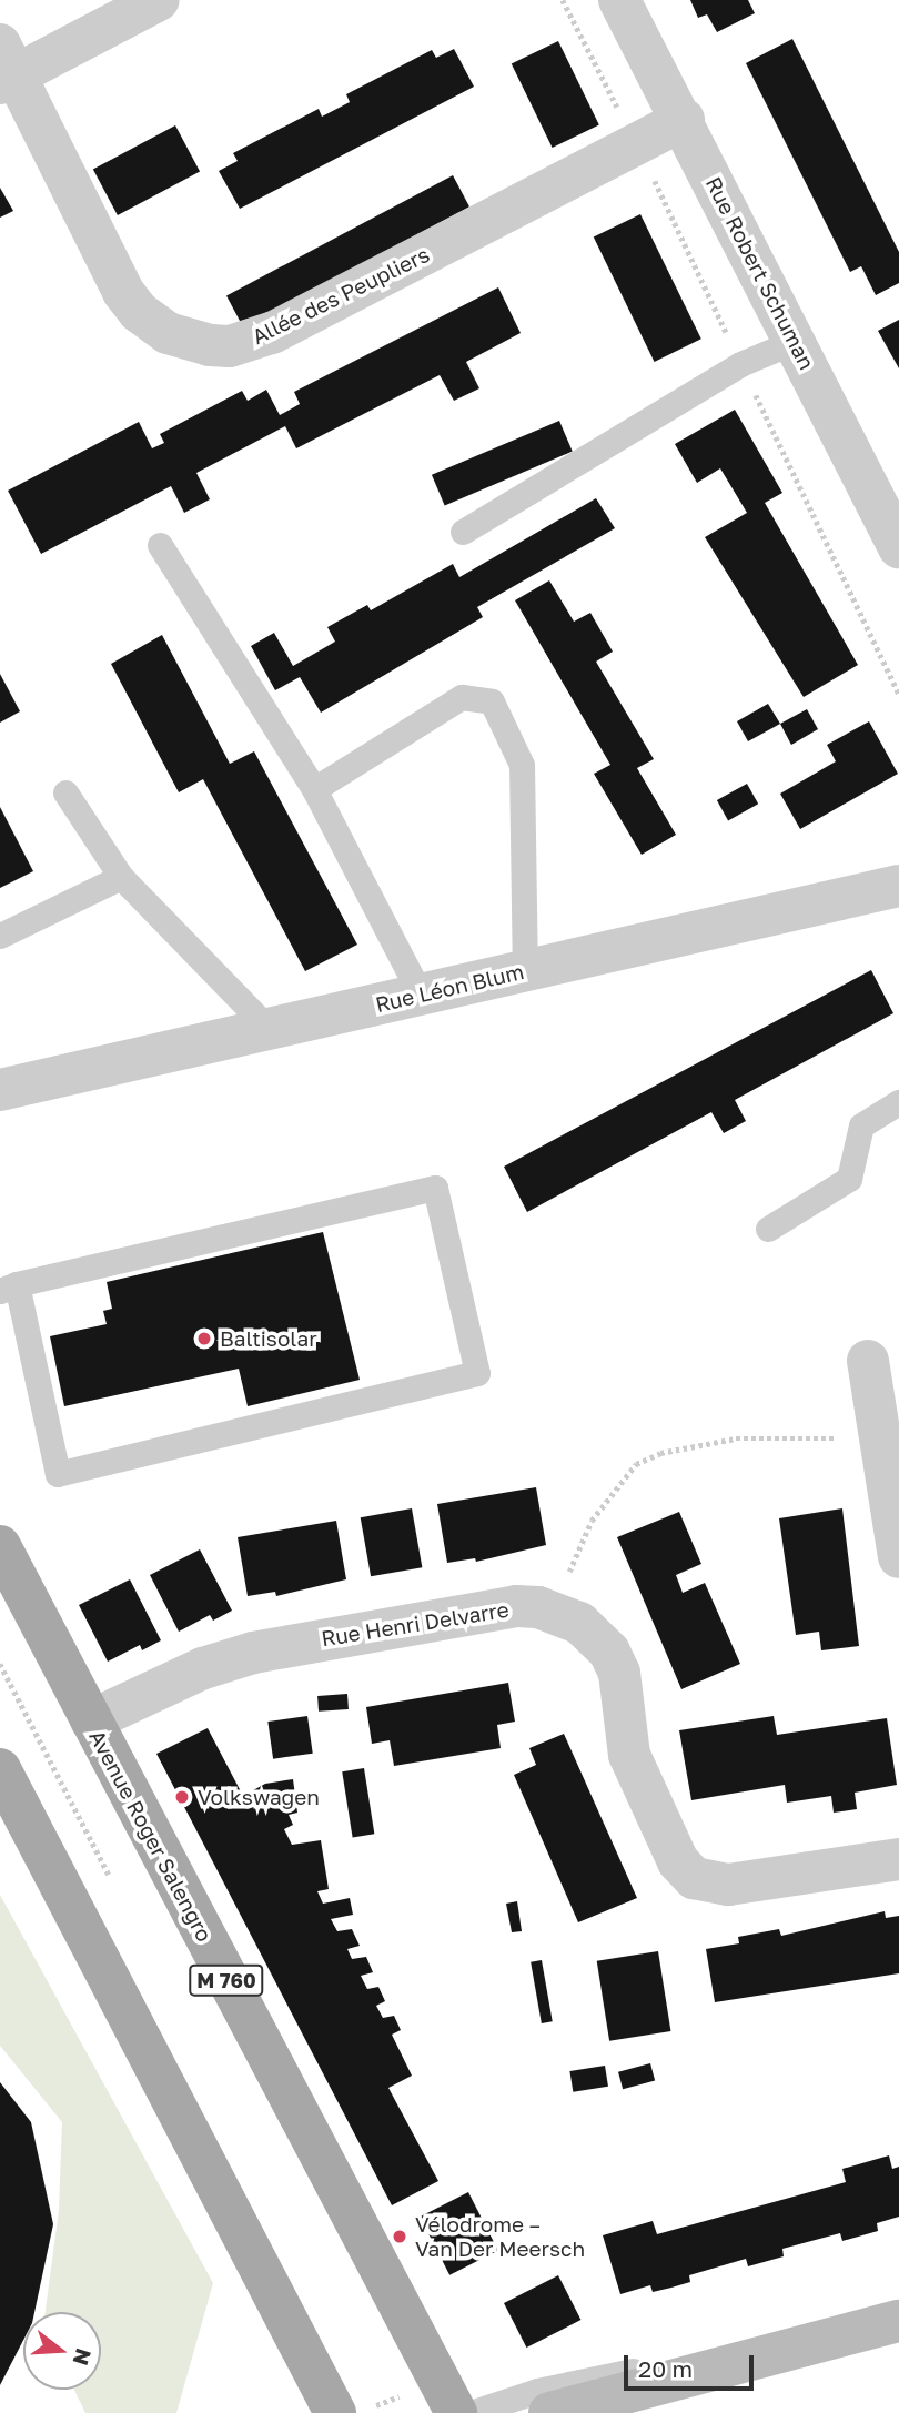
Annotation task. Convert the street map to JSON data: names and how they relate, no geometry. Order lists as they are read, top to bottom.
{
  "streets": {
    "main road": ["Avenue Roger Salengro", "M 760"],
    "street": [
      "Rue Robert Schuman",
      "Allée des Peupliers",
      "Rue Léon Blum",
      "Rue Henri Delvarre"
    ]
  },
  "crossings": [
    ["Rue Robert Schuman", "Allée des Peupliers"],
    ["Rue Henri Delvarre", "Avenue Roger Salengro"]
  ],
  "places": ["Baltisolar", "Volkswagen", "Vélodrome – Van Der Meersch"],
  "scale_bar": "20 m",
  "north": "right"
}
